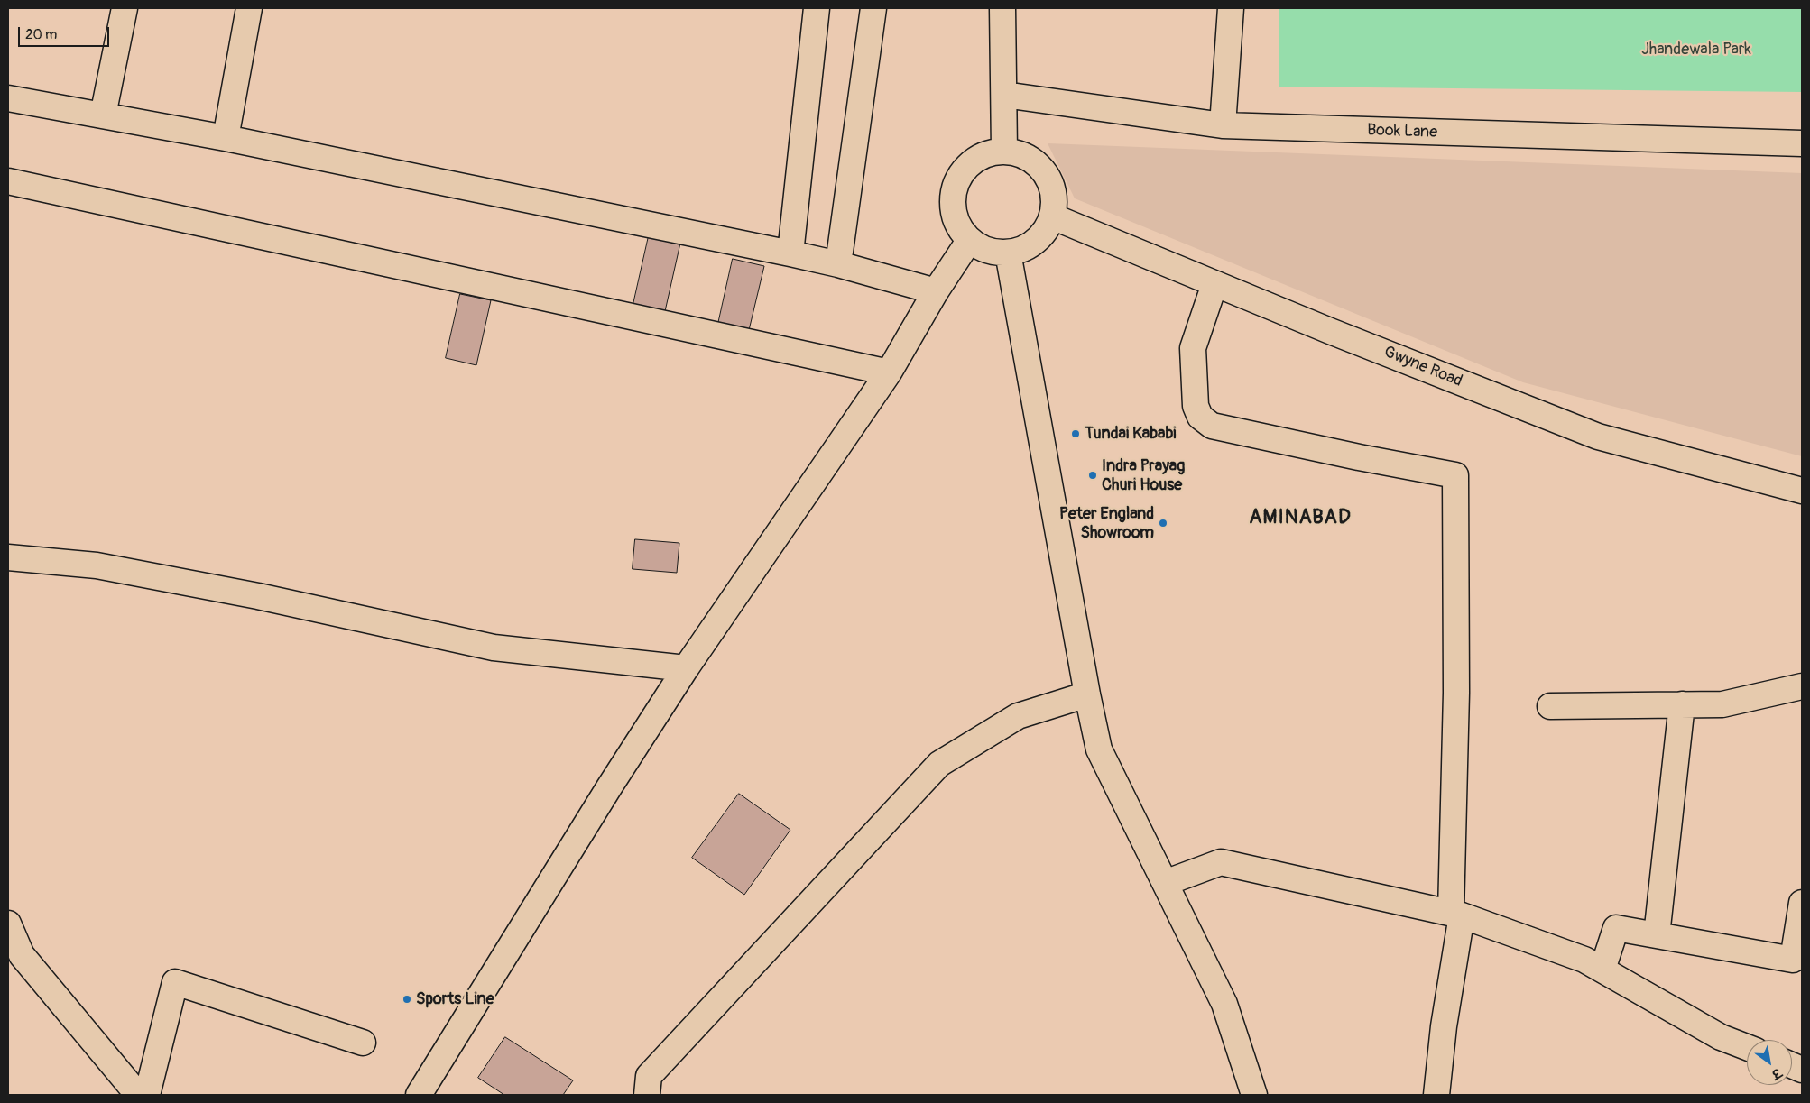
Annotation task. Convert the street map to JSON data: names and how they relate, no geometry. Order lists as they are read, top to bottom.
{
  "streets": {
    "street": ["Book Lane", "Gwyne Road"]
  },
  "districts": ["AMINABAD"],
  "parks": ["Jhandewala Park"],
  "places": [
    "Tundai Kababi",
    "Indra Prayag Churi House",
    "Peter England Showroom",
    "Sports Line"
  ],
  "scale_bar": "20 m",
  "north": "bottom right"
}
